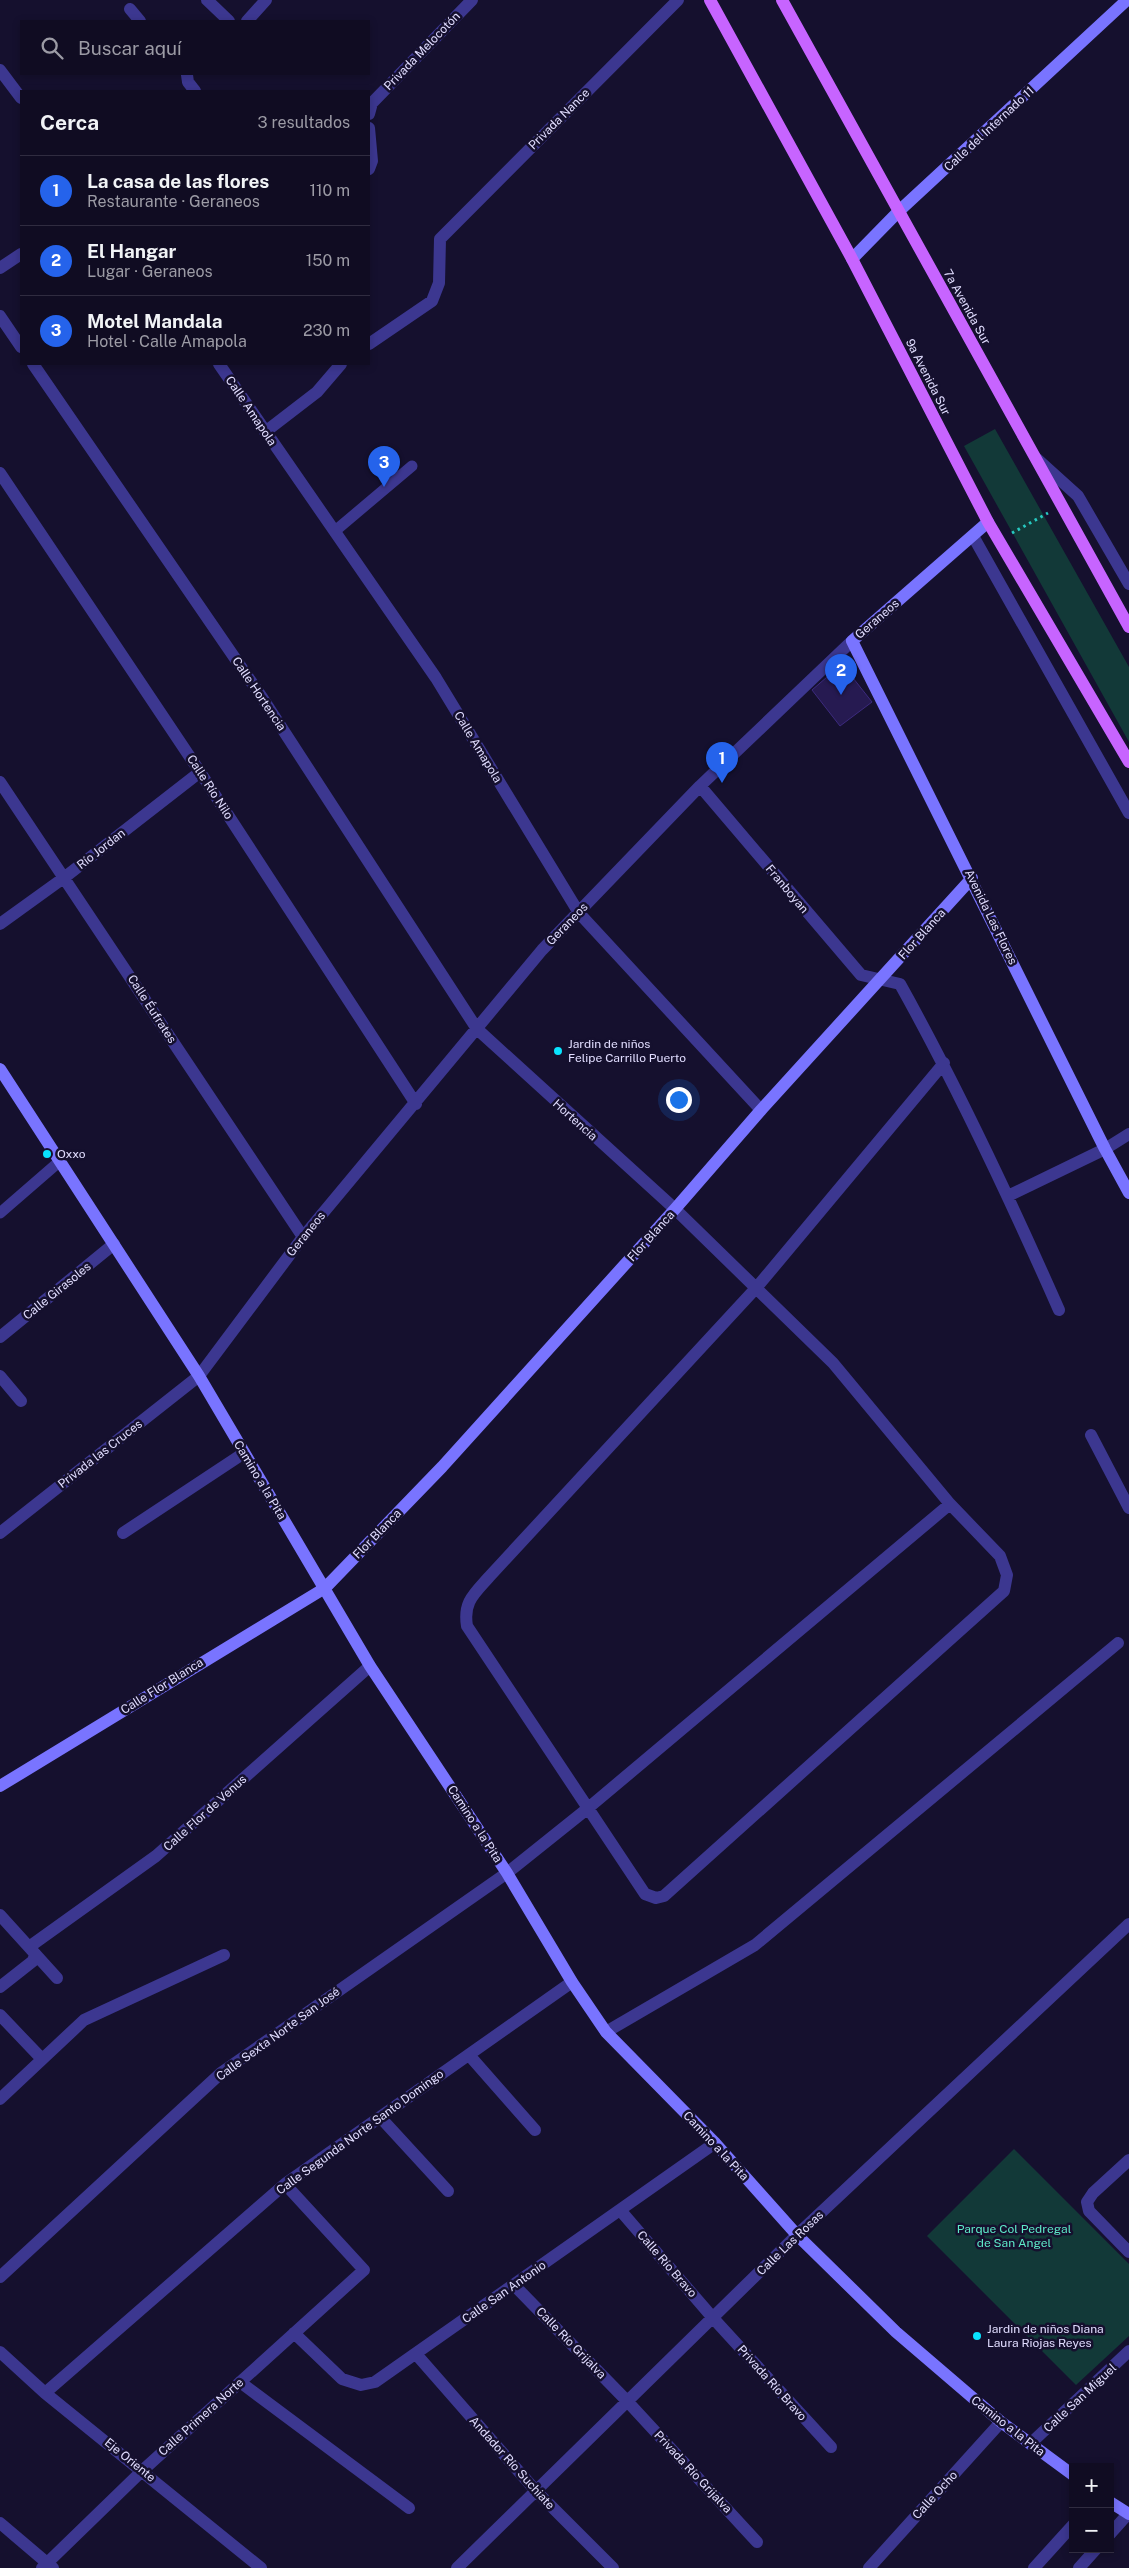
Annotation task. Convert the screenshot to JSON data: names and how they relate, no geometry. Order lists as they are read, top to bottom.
{
  "streets": {
    "main road": ["7a Avenida Sur", "9a Avenida Sur"],
    "street": [
      "Privada Melocotón",
      "Privada Nance",
      "Calle del Internado 11",
      "Calle Amapola",
      "Geraneos",
      "Calle Hortencia",
      "Calle Río Nilo",
      "Río Jordan",
      "Franboyan",
      "Avenida Las Flores",
      "Flor Blanca",
      "Calle Éufrates",
      "Hortencia",
      "Calle Girasoles",
      "Privada las Cruces",
      "Camino a la Pita",
      "Calle Flor Blanca",
      "Calle Flor de Venus",
      "Calle Sexta Norte San José",
      "Calle Segunda Norte Santo Domingo",
      "Calle Las Rosas",
      "Calle Río Bravo",
      "Calle San Antonio",
      "Calle Río Grijalva",
      "Privada Río Bravo",
      "Calle San Miguel",
      "Calle Primera Norte",
      "Eje Oriente",
      "Andador Río Suchiate",
      "Privada Río Grijalva",
      "Calle Ocho"
    ]
  },
  "crossings": [
    ["Calle del Internado 11", "7a Avenida Sur"],
    ["Calle del Internado 11", "9a Avenida Sur"],
    ["9a Avenida Sur", "Geraneos"],
    ["Calle Amapola", "Geraneos"],
    ["Calle Amapola", "Flor Blanca"],
    ["Geraneos", "Calle Hortencia"],
    ["Geraneos", "Calle Río Nilo"],
    ["Geraneos", "Franboyan"],
    ["Geraneos", "Avenida Las Flores"],
    ["Geraneos", "Calle Éufrates"],
    ["Geraneos", "Hortencia"],
    ["Geraneos", "Privada las Cruces"],
    ["Geraneos", "Camino a la Pita"],
    ["Calle Hortencia", "Hortencia"],
    ["Calle Río Nilo", "Río Jordan"],
    ["Río Jordan", "Calle Éufrates"],
    ["Franboyan", "Flor Blanca"],
    ["Avenida Las Flores", "Flor Blanca"],
    ["Flor Blanca", "Hortencia"],
    ["Flor Blanca", "Camino a la Pita"],
    ["Flor Blanca", "Calle Flor Blanca"],
    ["Hortencia", "Calle Sexta Norte San José"],
    ["Calle Girasoles", "Camino a la Pita"],
    ["Privada las Cruces", "Camino a la Pita"],
    ["Camino a la Pita", "Calle Flor Blanca"],
    ["Camino a la Pita", "Calle Flor de Venus"],
    ["Camino a la Pita", "Calle Sexta Norte San José"],
    ["Camino a la Pita", "Calle Segunda Norte Santo Domingo"],
    ["Camino a la Pita", "Calle Las Rosas"],
    ["Camino a la Pita", "Calle San Antonio"],
    ["Camino a la Pita", "Calle San Miguel"],
    ["Camino a la Pita", "Calle Ocho"],
    ["Calle Segunda Norte Santo Domingo", "Calle Primera Norte"],
    ["Calle Segunda Norte Santo Domingo", "Eje Oriente"],
    ["Calle Las Rosas", "Calle Río Bravo"],
    ["Calle Las Rosas", "Calle Río Grijalva"],
    ["Calle Las Rosas", "Privada Río Bravo"],
    ["Calle Las Rosas", "Andador Río Suchiate"],
    ["Calle Las Rosas", "Privada Río Grijalva"],
    ["Calle Río Bravo", "Calle San Antonio"],
    ["Calle Río Bravo", "Privada Río Bravo"],
    ["Calle San Antonio", "Calle Río Grijalva"],
    ["Calle San Antonio", "Calle Primera Norte"],
    ["Calle San Antonio", "Andador Río Suchiate"],
    ["Calle Río Grijalva", "Privada Río Grijalva"],
    ["Calle Primera Norte", "Eje Oriente"]
  ],
  "parks": ["Parque Col Pedregal de San Angel"],
  "places": ["Jardin de niños Felipe Carrillo Puerto", "Oxxo", "Jardin de niños Diana Laura Riojas Reyes"],
  "page": {
    "search": "Buscar aquí",
    "heading": ["Cerca", "3 resultados"],
    "list": [
      {
        "mark": "1",
        "name": "La casa de las flores",
        "note": "Restaurante · Geraneos",
        "value": "110 m"
      },
      {
        "mark": "2",
        "name": "El Hangar",
        "note": "Lugar · Geraneos",
        "value": "150 m"
      },
      {
        "mark": "3",
        "name": "Motel Mandala",
        "note": "Hotel · Calle Amapola",
        "value": "230 m"
      }
    ],
    "pins": ["3", "2", "1"],
    "map_buttons": ["+", "−"]
  }
}
